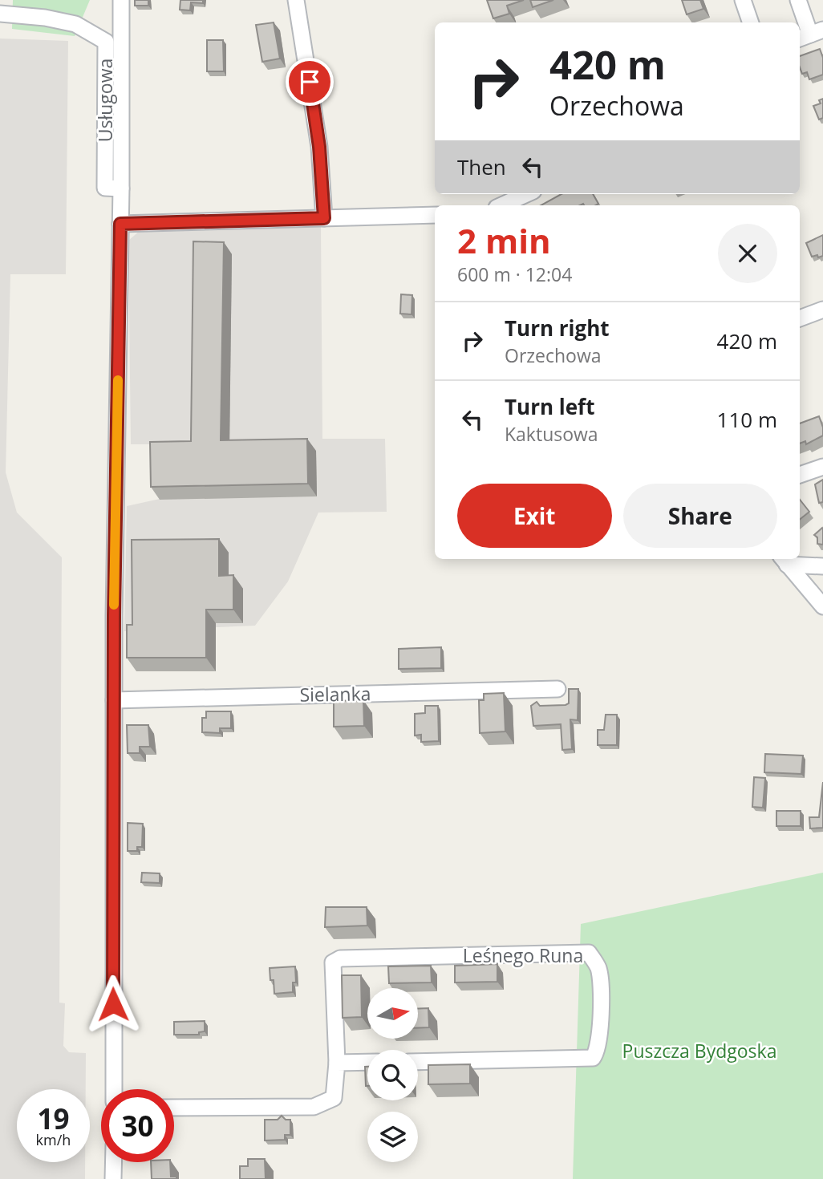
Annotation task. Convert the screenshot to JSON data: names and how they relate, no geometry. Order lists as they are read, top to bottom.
{
  "streets": {
    "street": ["Usługowa", "Sielanka", "Leśnego Runa"]
  },
  "parks": ["Puszcza Bydgoska"],
  "north": "right",
  "page": {
    "turn": ["420 m", "Orzechowa"],
    "then": "Then",
    "heading": ["2 min", "600 m · 12:04"],
    "list": [
      {
        "name": "Turn right",
        "note": "Orzechowa",
        "value": "420 m"
      },
      {
        "name": "Turn left",
        "note": "Kaktusowa",
        "value": "110 m"
      }
    ],
    "buttons": ["Exit", "Share"],
    "speed": "19 km/h",
    "limit": "30"
  }
}
